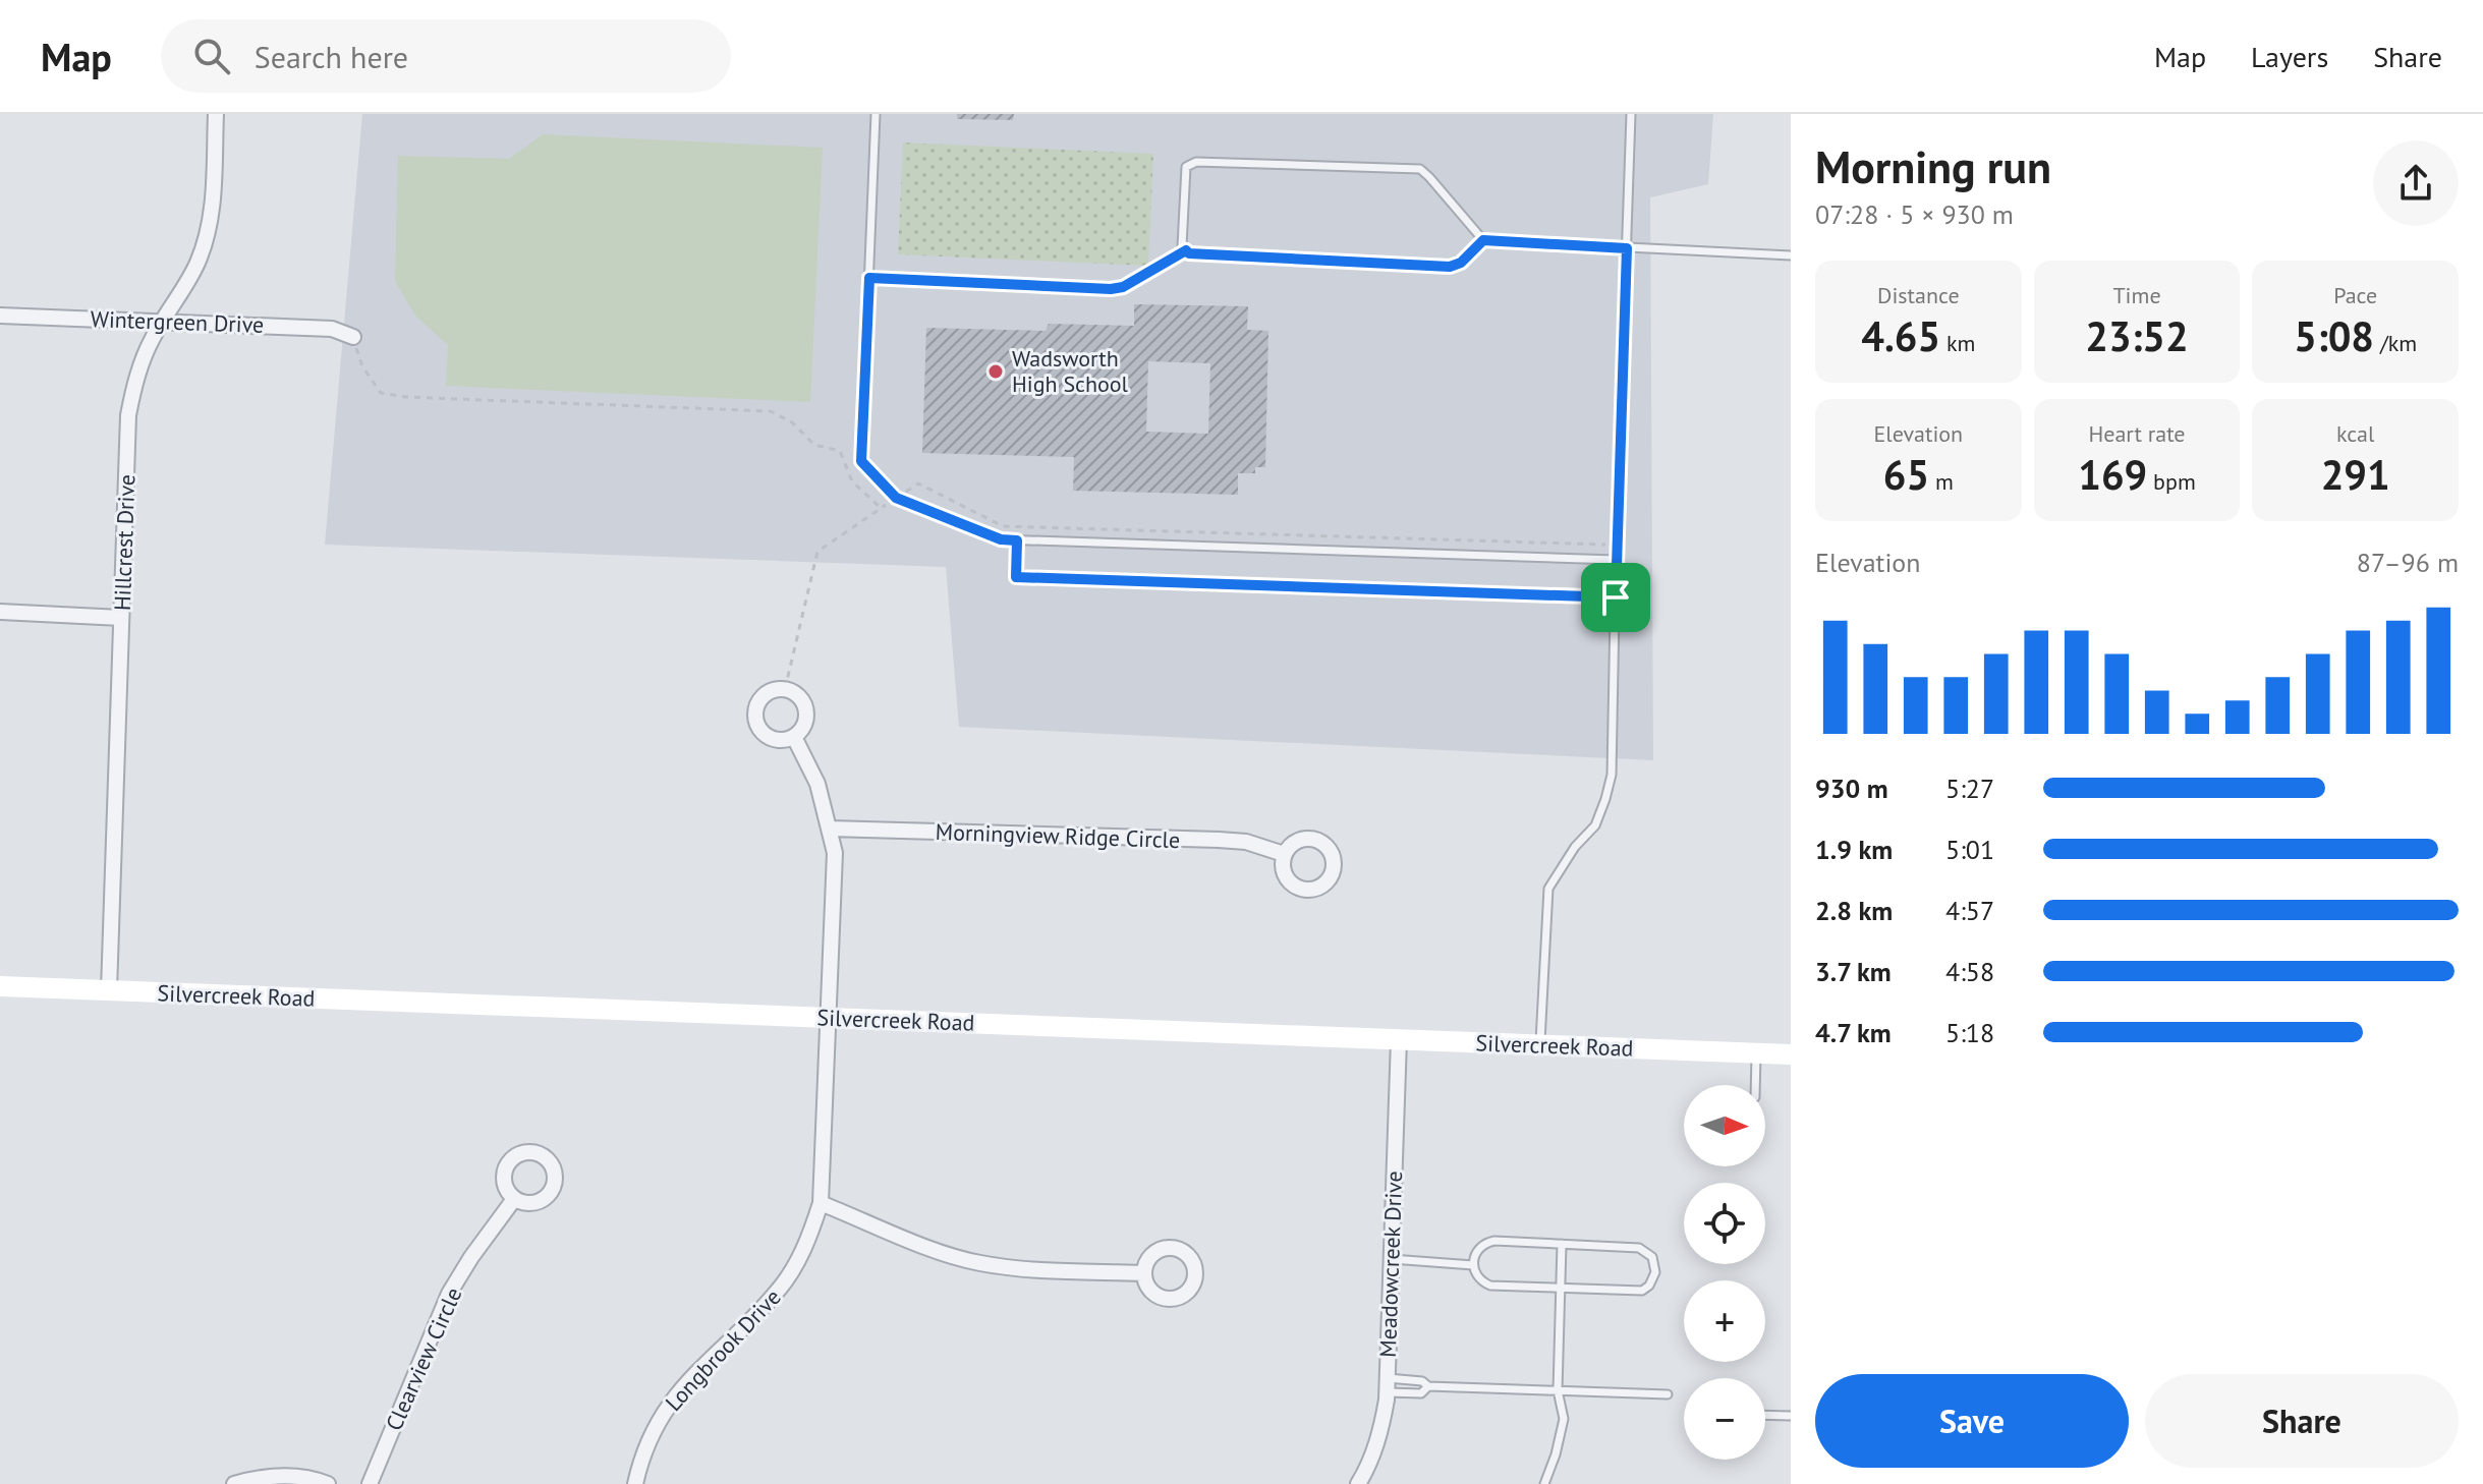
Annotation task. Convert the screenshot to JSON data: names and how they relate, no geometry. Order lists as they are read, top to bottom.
{
  "streets": {
    "street": [
      "Wintergreen Drive",
      "Hillcrest Drive",
      "Morningview Ridge Circle",
      "Silvercreek Road",
      "Meadowcreek Drive",
      "Longbrook Drive",
      "Clearview Circle"
    ]
  },
  "crossings": [
    ["Wintergreen Drive", "Hillcrest Drive"],
    ["Hillcrest Drive", "Silvercreek Road"],
    ["Morningview Ridge Circle", "Longbrook Drive"],
    ["Silvercreek Road", "Meadowcreek Drive"],
    ["Silvercreek Road", "Longbrook Drive"]
  ],
  "places": ["Wadsworth High School"],
  "north": "right",
  "page": {
    "header": "Map",
    "search": "Search here",
    "nav": ["Map", "Layers", "Share"],
    "heading": ["Morning run", "07:28 · 5 × 930 m"],
    "stats": [
      ["Distance", "4.65 km"],
      ["Time", "23:52"],
      ["Pace", "5:08 /km"],
      ["Elevation", "65 m"],
      ["Heart rate", "169 bpm"],
      ["kcal", "291"]
    ],
    "chart": ["Elevation", "87–96 m"],
    "list": [
      {
        "name": "930 m",
        "note": "5:27"
      },
      {
        "name": "1.9 km",
        "note": "5:01"
      },
      {
        "name": "2.8 km",
        "note": "4:57"
      },
      {
        "name": "3.7 km",
        "note": "4:58"
      },
      {
        "name": "4.7 km",
        "note": "5:18"
      }
    ],
    "map_buttons": ["+", "−"],
    "buttons": ["Save", "Share"]
  }
}
